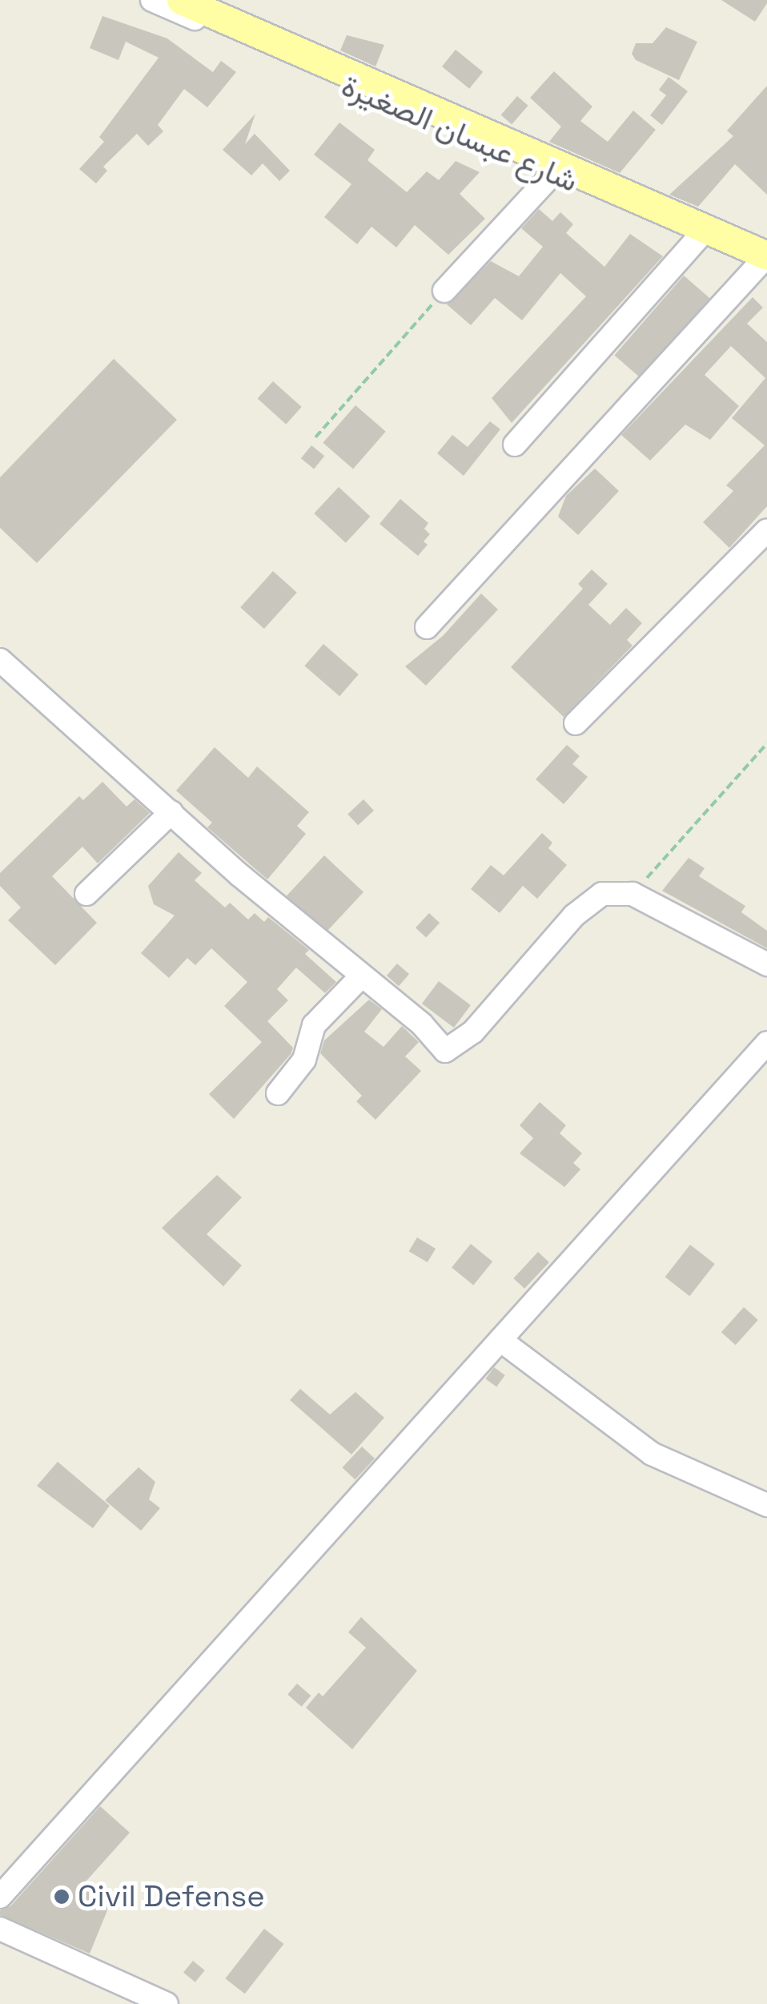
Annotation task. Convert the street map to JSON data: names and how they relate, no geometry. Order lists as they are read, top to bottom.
{
  "streets": {
    "main road": ["شارع عبسان الصغيرة"]
  },
  "places": ["Civil Defense"]
}
